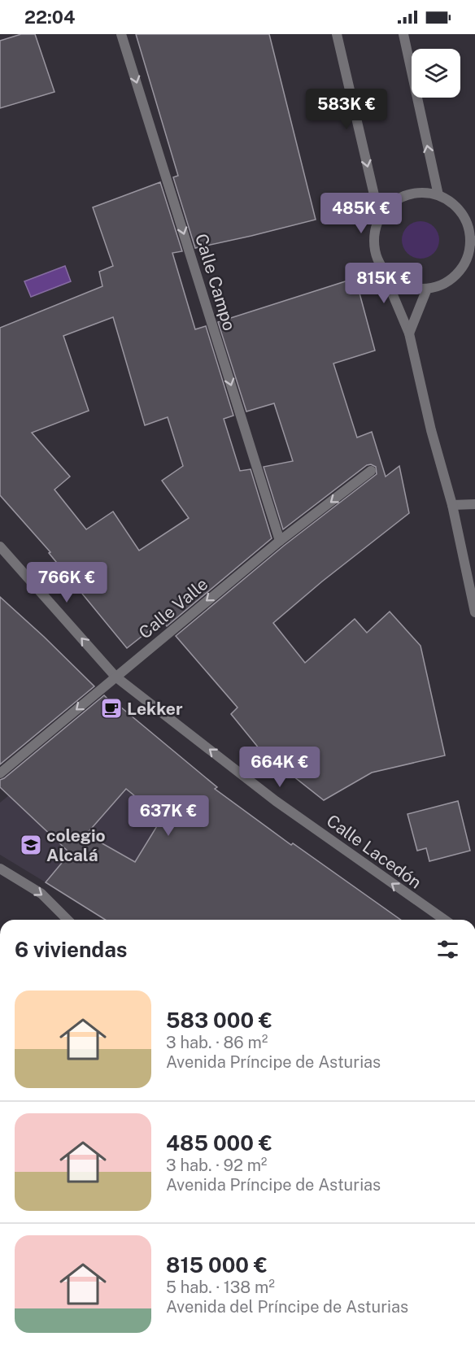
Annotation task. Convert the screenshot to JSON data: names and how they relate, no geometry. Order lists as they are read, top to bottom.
{
  "streets": {
    "street": ["Calle Campo", "Calle Valle", "Calle Lacedón"]
  },
  "crossings": [
    ["Calle Campo", "Calle Valle"],
    ["Calle Valle", "Calle Lacedón"]
  ],
  "one_way": ["Calle Campo", "Calle Valle", "Calle Lacedón"],
  "places": {
    "cafe": ["Lekker"],
    "school or university": ["colegio Alcalá"]
  },
  "page": {
    "status": "22:04",
    "price": [
      "583K €",
      "485K €",
      "815K €",
      "766K €",
      "664K €",
      "637K €"
    ],
    "heading": "6 viviendas",
    "list": [
      {
        "name": "583 000 €",
        "note": "3 hab. · 86 m² · Avenida Príncipe de Asturias"
      },
      {
        "name": "485 000 €",
        "note": "3 hab. · 92 m² · Avenida Príncipe de Asturias"
      },
      {
        "name": "815 000 €",
        "note": "5 hab. · 138 m² · Avenida del Príncipe de Asturias"
      }
    ]
  }
}
